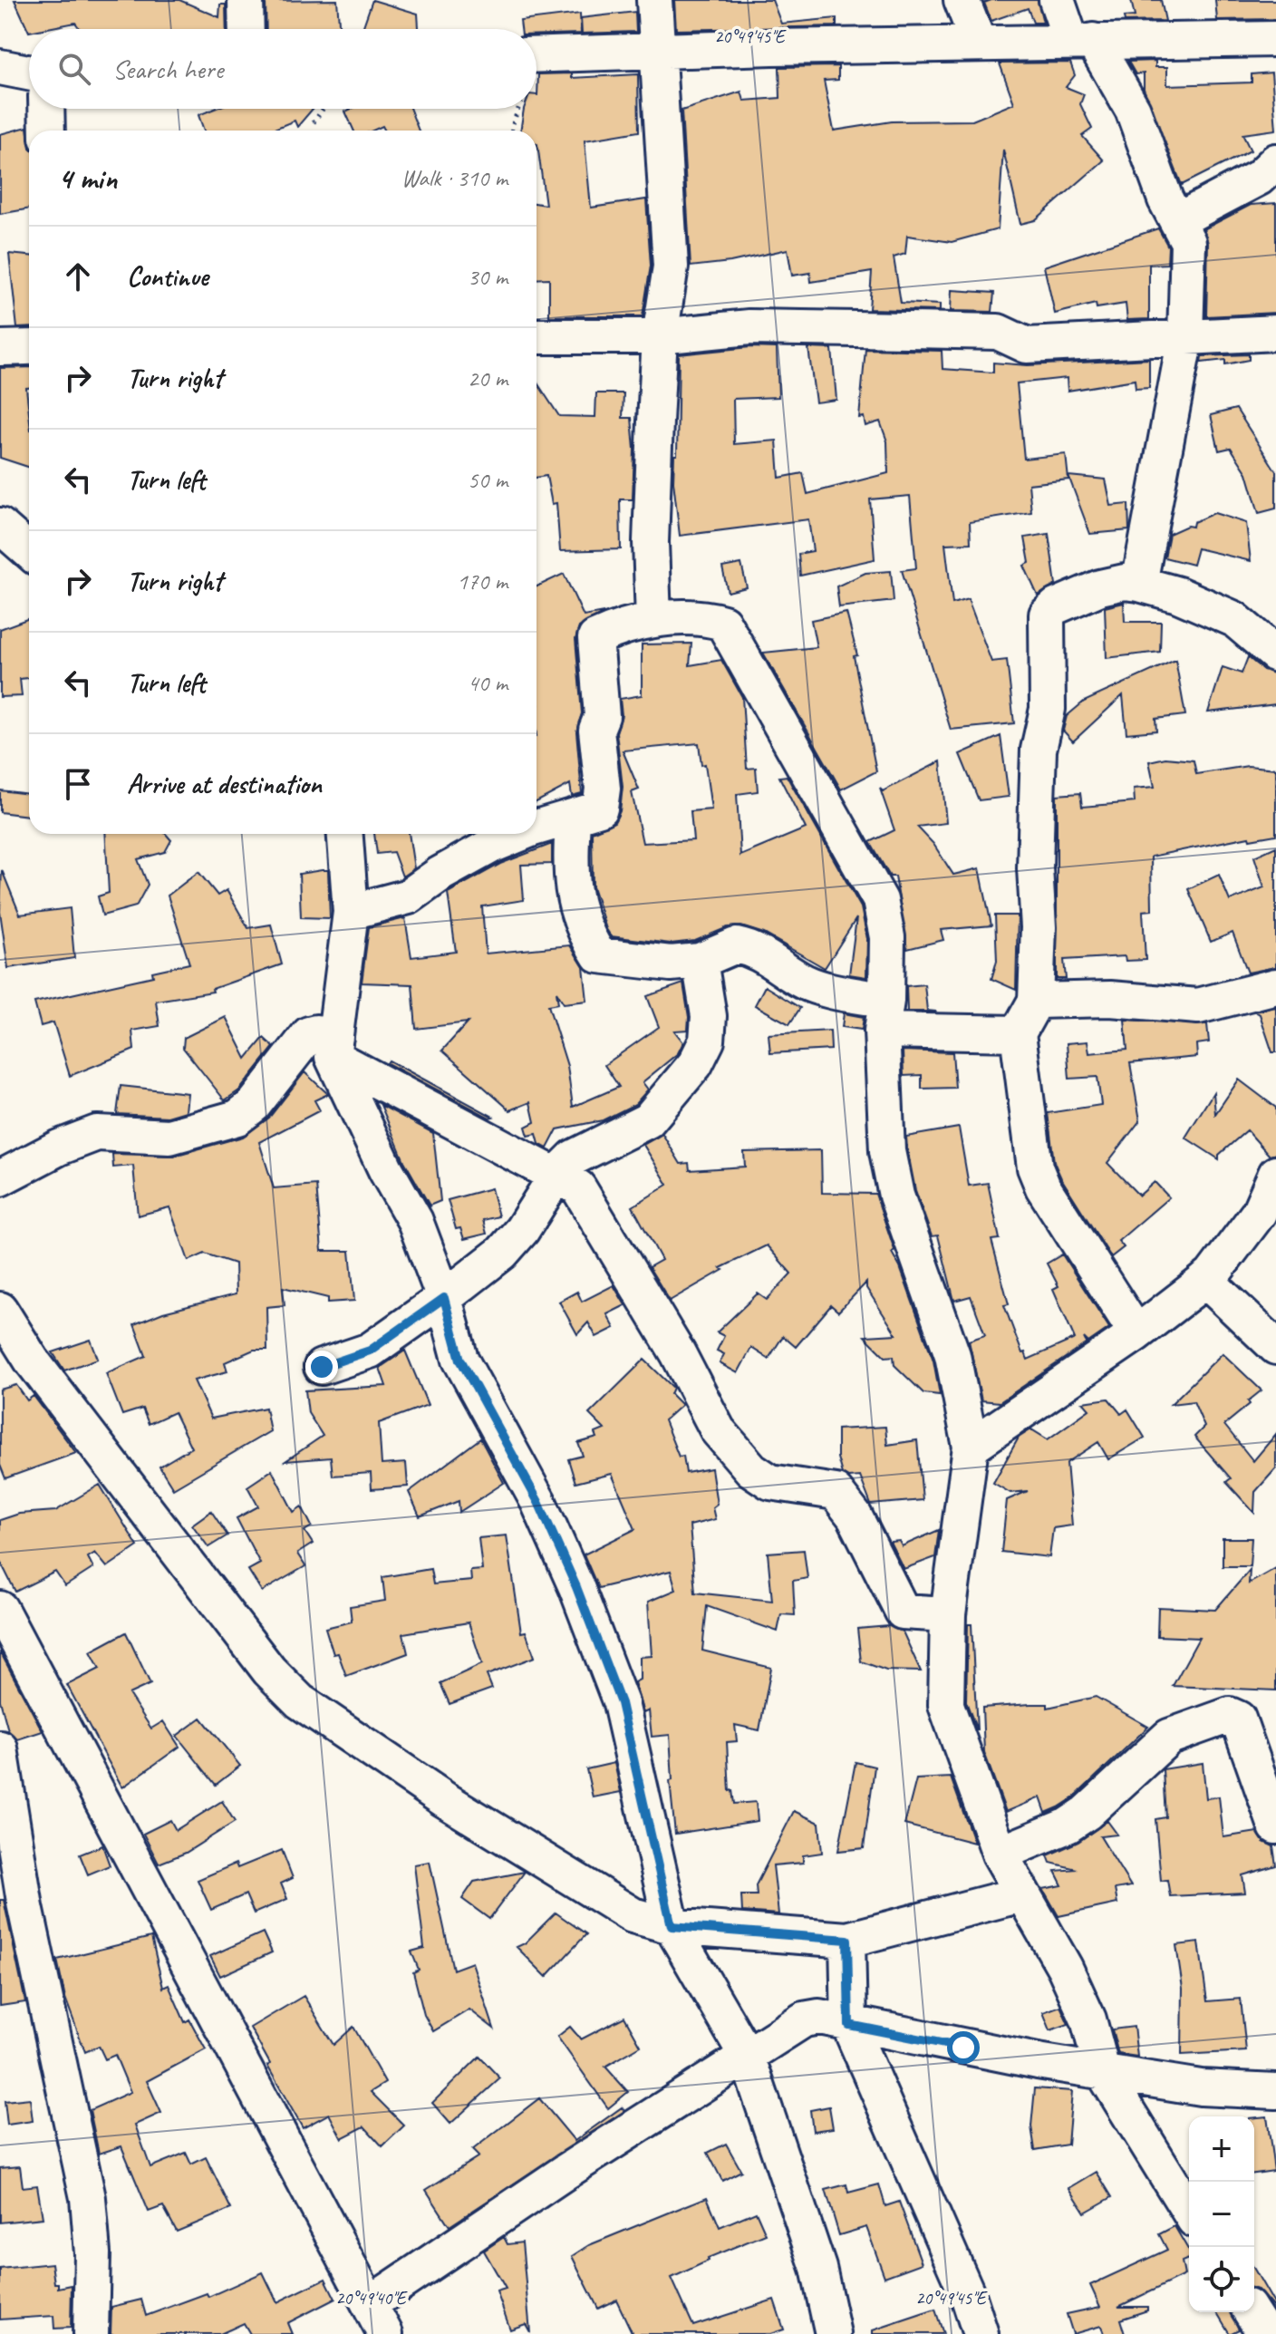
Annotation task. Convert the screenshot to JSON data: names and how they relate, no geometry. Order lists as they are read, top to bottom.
{
  "page": {
    "search": "Search here",
    "heading": ["4 min", "Walk · 310 m"],
    "list": [
      ["Continue", "30 m"],
      ["Turn right", "20 m"],
      ["Turn left", "50 m"],
      ["Turn right", "170 m"],
      ["Turn left", "40 m"],
      "Arrive at destination"
    ],
    "map_buttons": ["+", "−"]
  },
  "coordinates": ["20°49'45\"E", "20°49'40\"E"]
}
